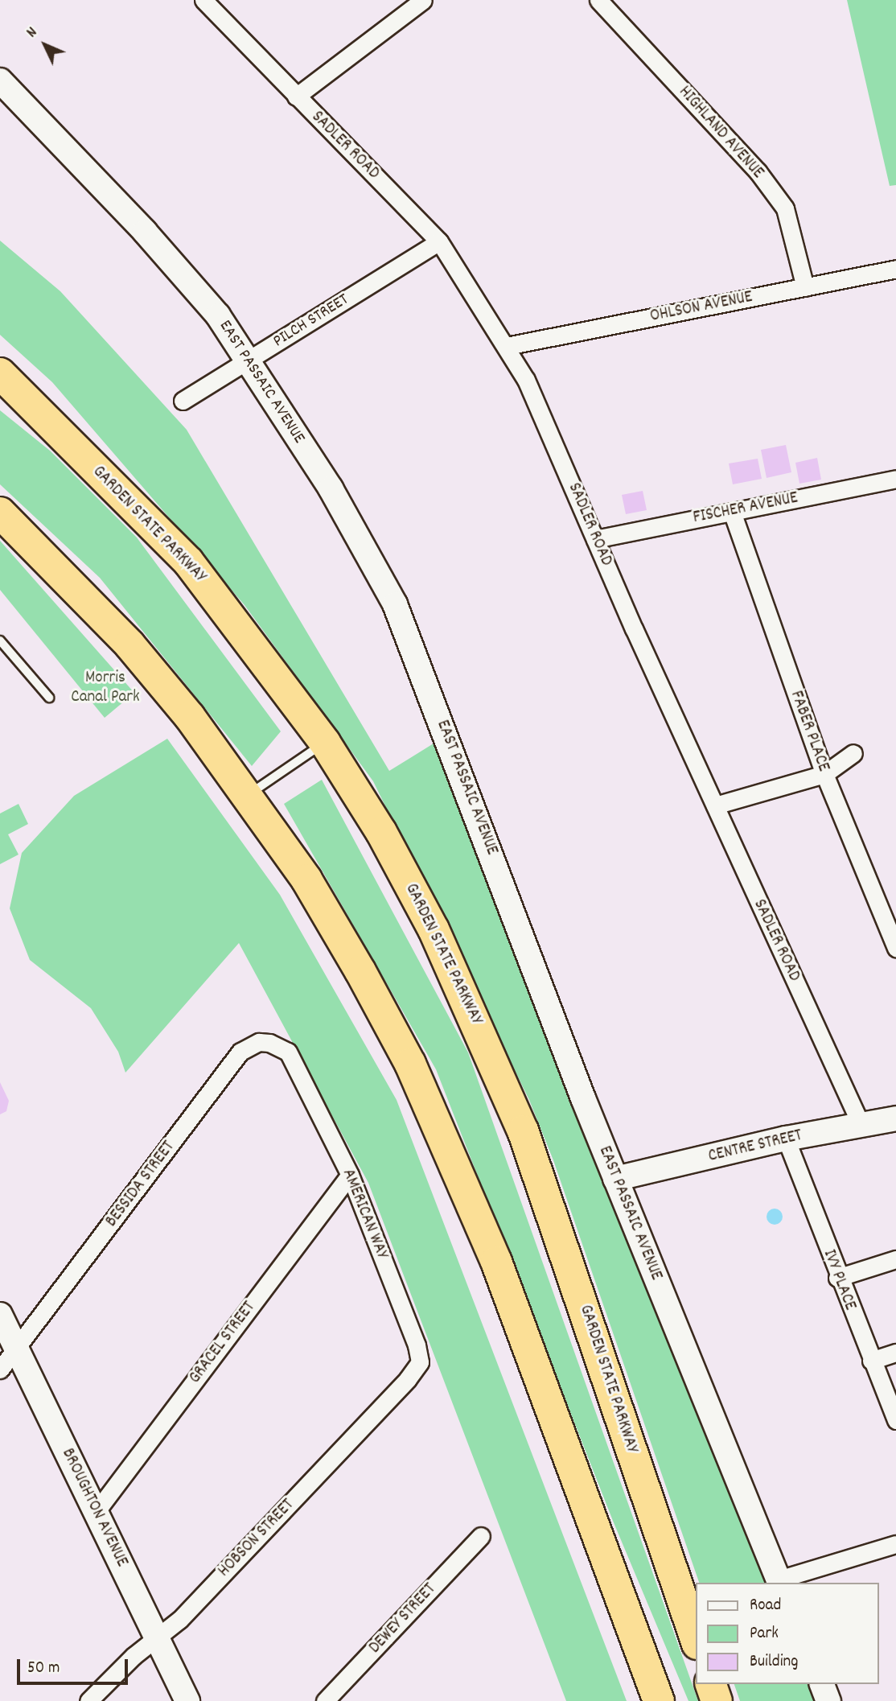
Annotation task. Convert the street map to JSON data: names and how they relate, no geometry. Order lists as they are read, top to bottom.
{
  "streets": {
    "highway": ["GARDEN STATE PARKWAY"],
    "main road": ["EAST PASSAIC AVENUE", "CENTRE STREET", "BROUGHTON AVENUE"],
    "street": [
      "HIGHLAND AVENUE",
      "SADLER ROAD",
      "OHLSON AVENUE",
      "PILCH STREET",
      "FISCHER AVENUE",
      "FABER PLACE",
      "BESSIDA STREET",
      "AMERICAN WAY",
      "IVY PLACE",
      "GRACEL STREET",
      "HOBSON STREET",
      "DEWEY STREET"
    ]
  },
  "crossings": [
    ["HIGHLAND AVENUE", "OHLSON AVENUE"],
    ["SADLER ROAD", "OHLSON AVENUE"],
    ["SADLER ROAD", "PILCH STREET"],
    ["SADLER ROAD", "FISCHER AVENUE"],
    ["SADLER ROAD", "CENTRE STREET"],
    ["PILCH STREET", "EAST PASSAIC AVENUE"],
    ["EAST PASSAIC AVENUE", "CENTRE STREET"],
    ["FISCHER AVENUE", "FABER PLACE"],
    ["CENTRE STREET", "IVY PLACE"],
    ["BESSIDA STREET", "AMERICAN WAY"],
    ["BESSIDA STREET", "BROUGHTON AVENUE"],
    ["AMERICAN WAY", "GRACEL STREET"],
    ["AMERICAN WAY", "HOBSON STREET"],
    ["GRACEL STREET", "BROUGHTON AVENUE"],
    ["BROUGHTON AVENUE", "HOBSON STREET"]
  ],
  "parks": ["Morris Canal Park"],
  "legend": ["Road", "Park", "Building"],
  "scale_bar": "50 m",
  "north": "top left"
}
